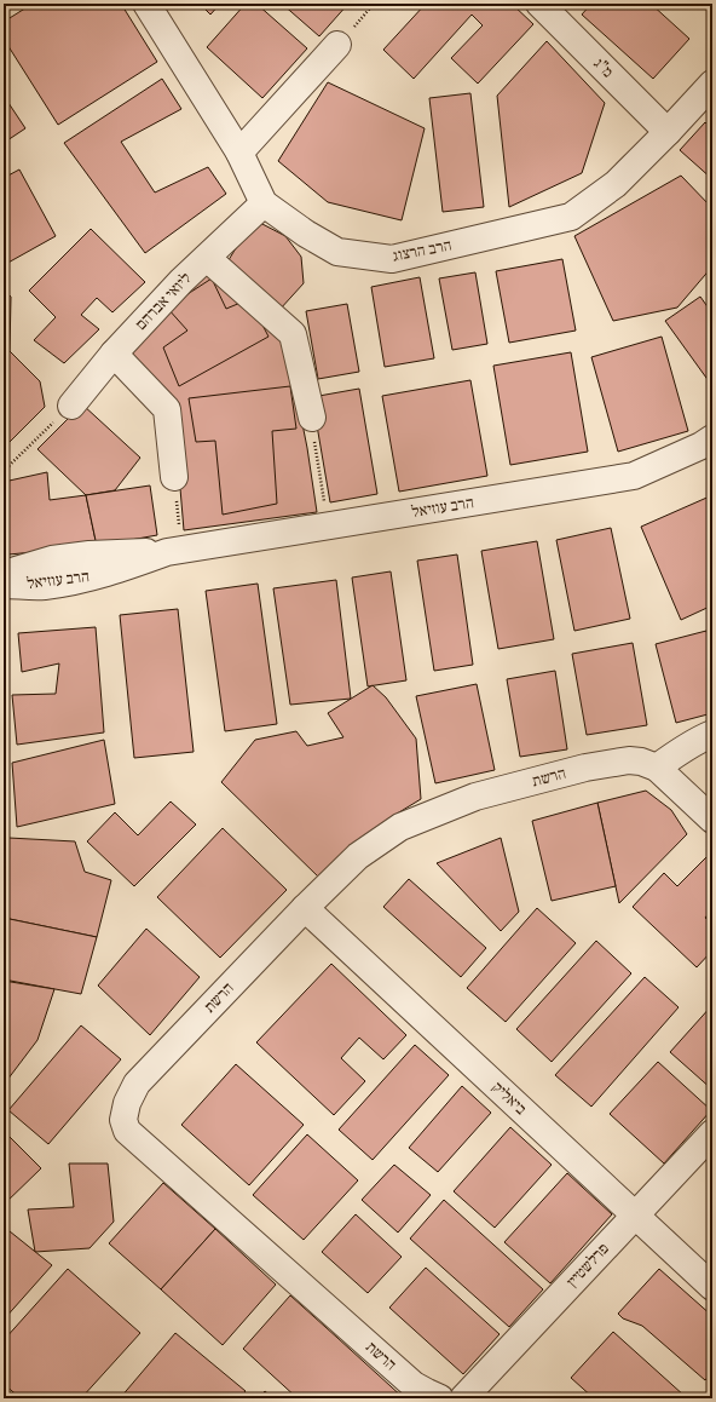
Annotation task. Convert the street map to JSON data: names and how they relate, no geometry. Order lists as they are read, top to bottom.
{
  "streets": {
    "street": [
      "מ\"ג",
      "הרב הרצוג",
      "ליואי אברהם",
      "הרב עוזיאל",
      "הרשת",
      "ביאליק",
      "פרלשטיין"
    ]
  },
  "crossings": [
    ["מ\"ג", "הרב הרצוג"],
    ["הרב הרצוג", "ליואי אברהם"],
    ["הרשת", "ביאליק"],
    ["ביאליק", "פרלשטיין"]
  ]
}
